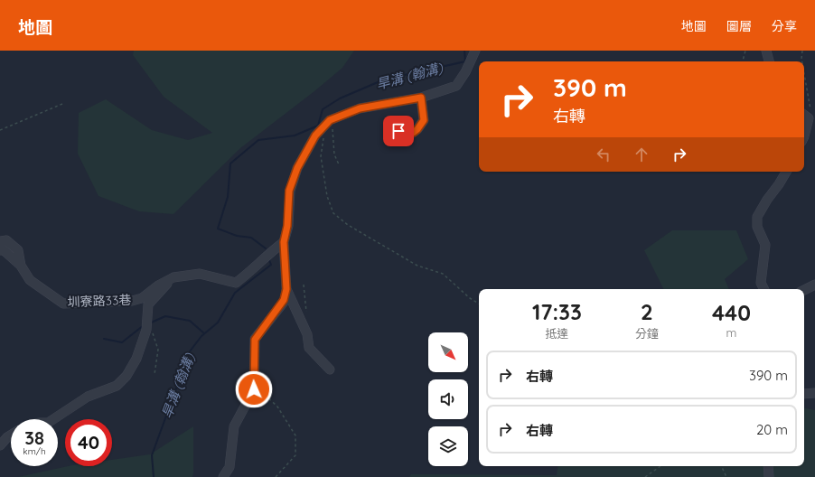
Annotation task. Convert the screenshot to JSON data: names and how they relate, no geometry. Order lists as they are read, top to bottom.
{
  "streets": {
    "street": ["圳寮路33巷"]
  },
  "water": ["旱溝 (翰溝)"],
  "north": "bottom right",
  "page": {
    "header": "地圖",
    "nav": ["地圖", "圖層", "分享"],
    "turn": ["390 m", "右轉"],
    "eta": [
      "17:33",
      "抵達",
      "2",
      "分鐘",
      "440",
      "m"
    ],
    "list": [
      {
        "name": "右轉",
        "value": "390 m"
      },
      {
        "name": "右轉",
        "value": "20 m"
      }
    ],
    "speed": "38 km/h",
    "limit": "40"
  }
}
